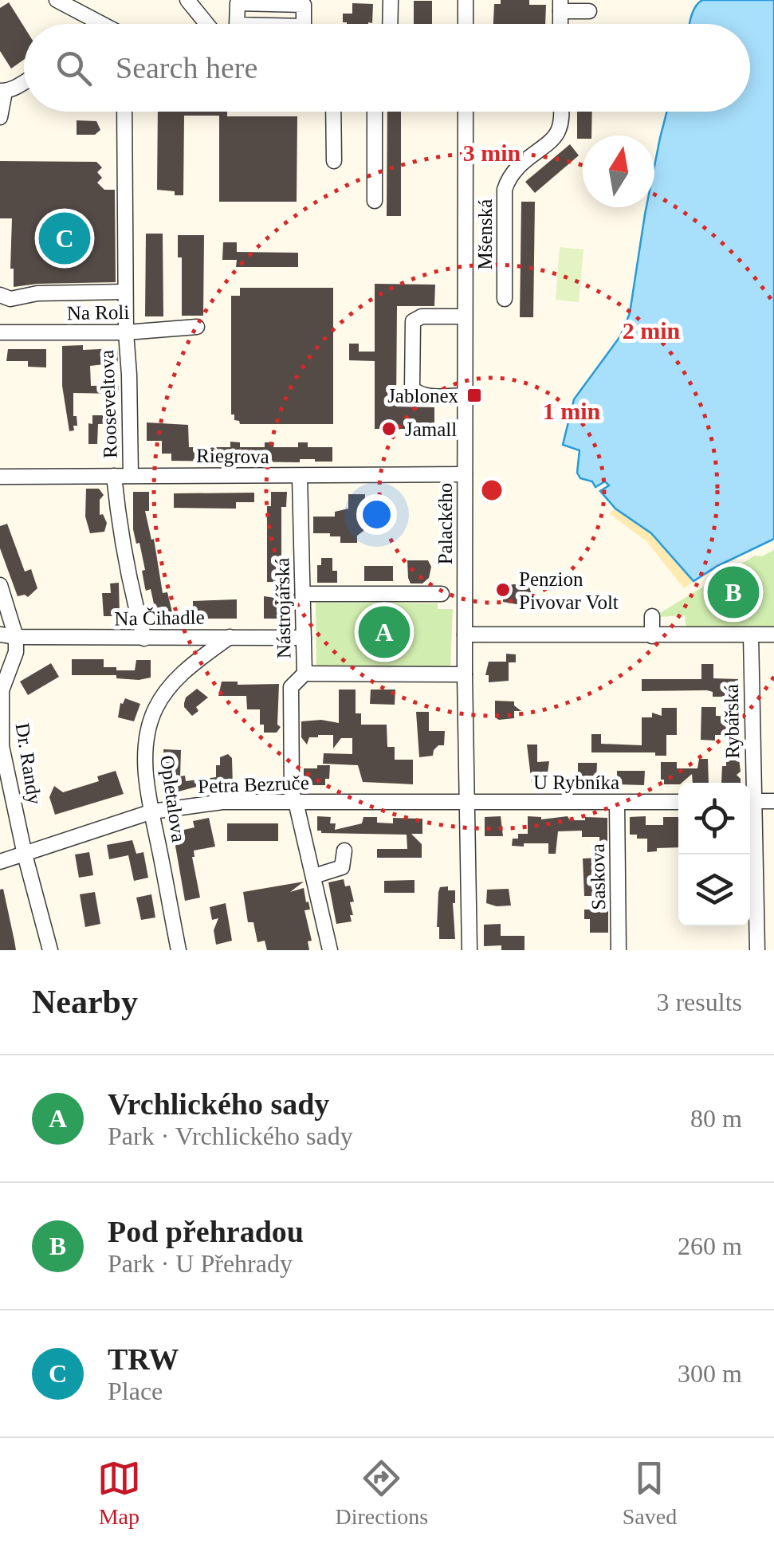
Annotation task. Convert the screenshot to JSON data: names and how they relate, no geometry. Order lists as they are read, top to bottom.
{
  "streets": {
    "street": [
      "Mšenská",
      "Na Roli",
      "Rooseveltova",
      "Riegrova",
      "Palackého",
      "Nástrojářská",
      "Na Čihadle",
      "Rybářská",
      "Dr. Randy",
      "U Rybníka",
      "Petra Bezruče",
      "Opletalova",
      "Saskova"
    ]
  },
  "crossings": [
    ["Na Roli", "Rooseveltova"],
    ["Rooseveltova", "Riegrova"],
    ["Rooseveltova", "Na Čihadle"],
    ["Riegrova", "Palackého"],
    ["Riegrova", "Nástrojářská"],
    ["Palackého", "Nástrojářská"],
    ["Palackého", "U Rybníka"],
    ["Palackého", "Petra Bezruče"],
    ["Nástrojářská", "Na Čihadle"],
    ["Na Čihadle", "Dr. Randy"],
    ["Na Čihadle", "Opletalova"],
    ["Dr. Randy", "Petra Bezruče"],
    ["U Rybníka", "Petra Bezruče"],
    ["U Rybníka", "Saskova"],
    ["Petra Bezruče", "Opletalova"]
  ],
  "places": {
    "transit": ["Jablonex"],
    "other": ["Jamall", "Penzion Pivovar Volt"]
  },
  "north": "top",
  "page": {
    "search": "Search here",
    "pins": ["C", "B", "A"],
    "heading": ["Nearby", "3 results"],
    "list": [
      {
        "mark": "A",
        "name": "Vrchlického sady",
        "note": "Park · Vrchlického sady",
        "value": "80 m"
      },
      {
        "mark": "B",
        "name": "Pod přehradou",
        "note": "Park · U Přehrady",
        "value": "260 m"
      },
      {
        "mark": "C",
        "name": "TRW",
        "note": "Place",
        "value": "300 m"
      }
    ],
    "nav": ["Map", "Directions", "Saved"]
  },
  "rings": ["3 min", "2 min", "1 min"]
}
